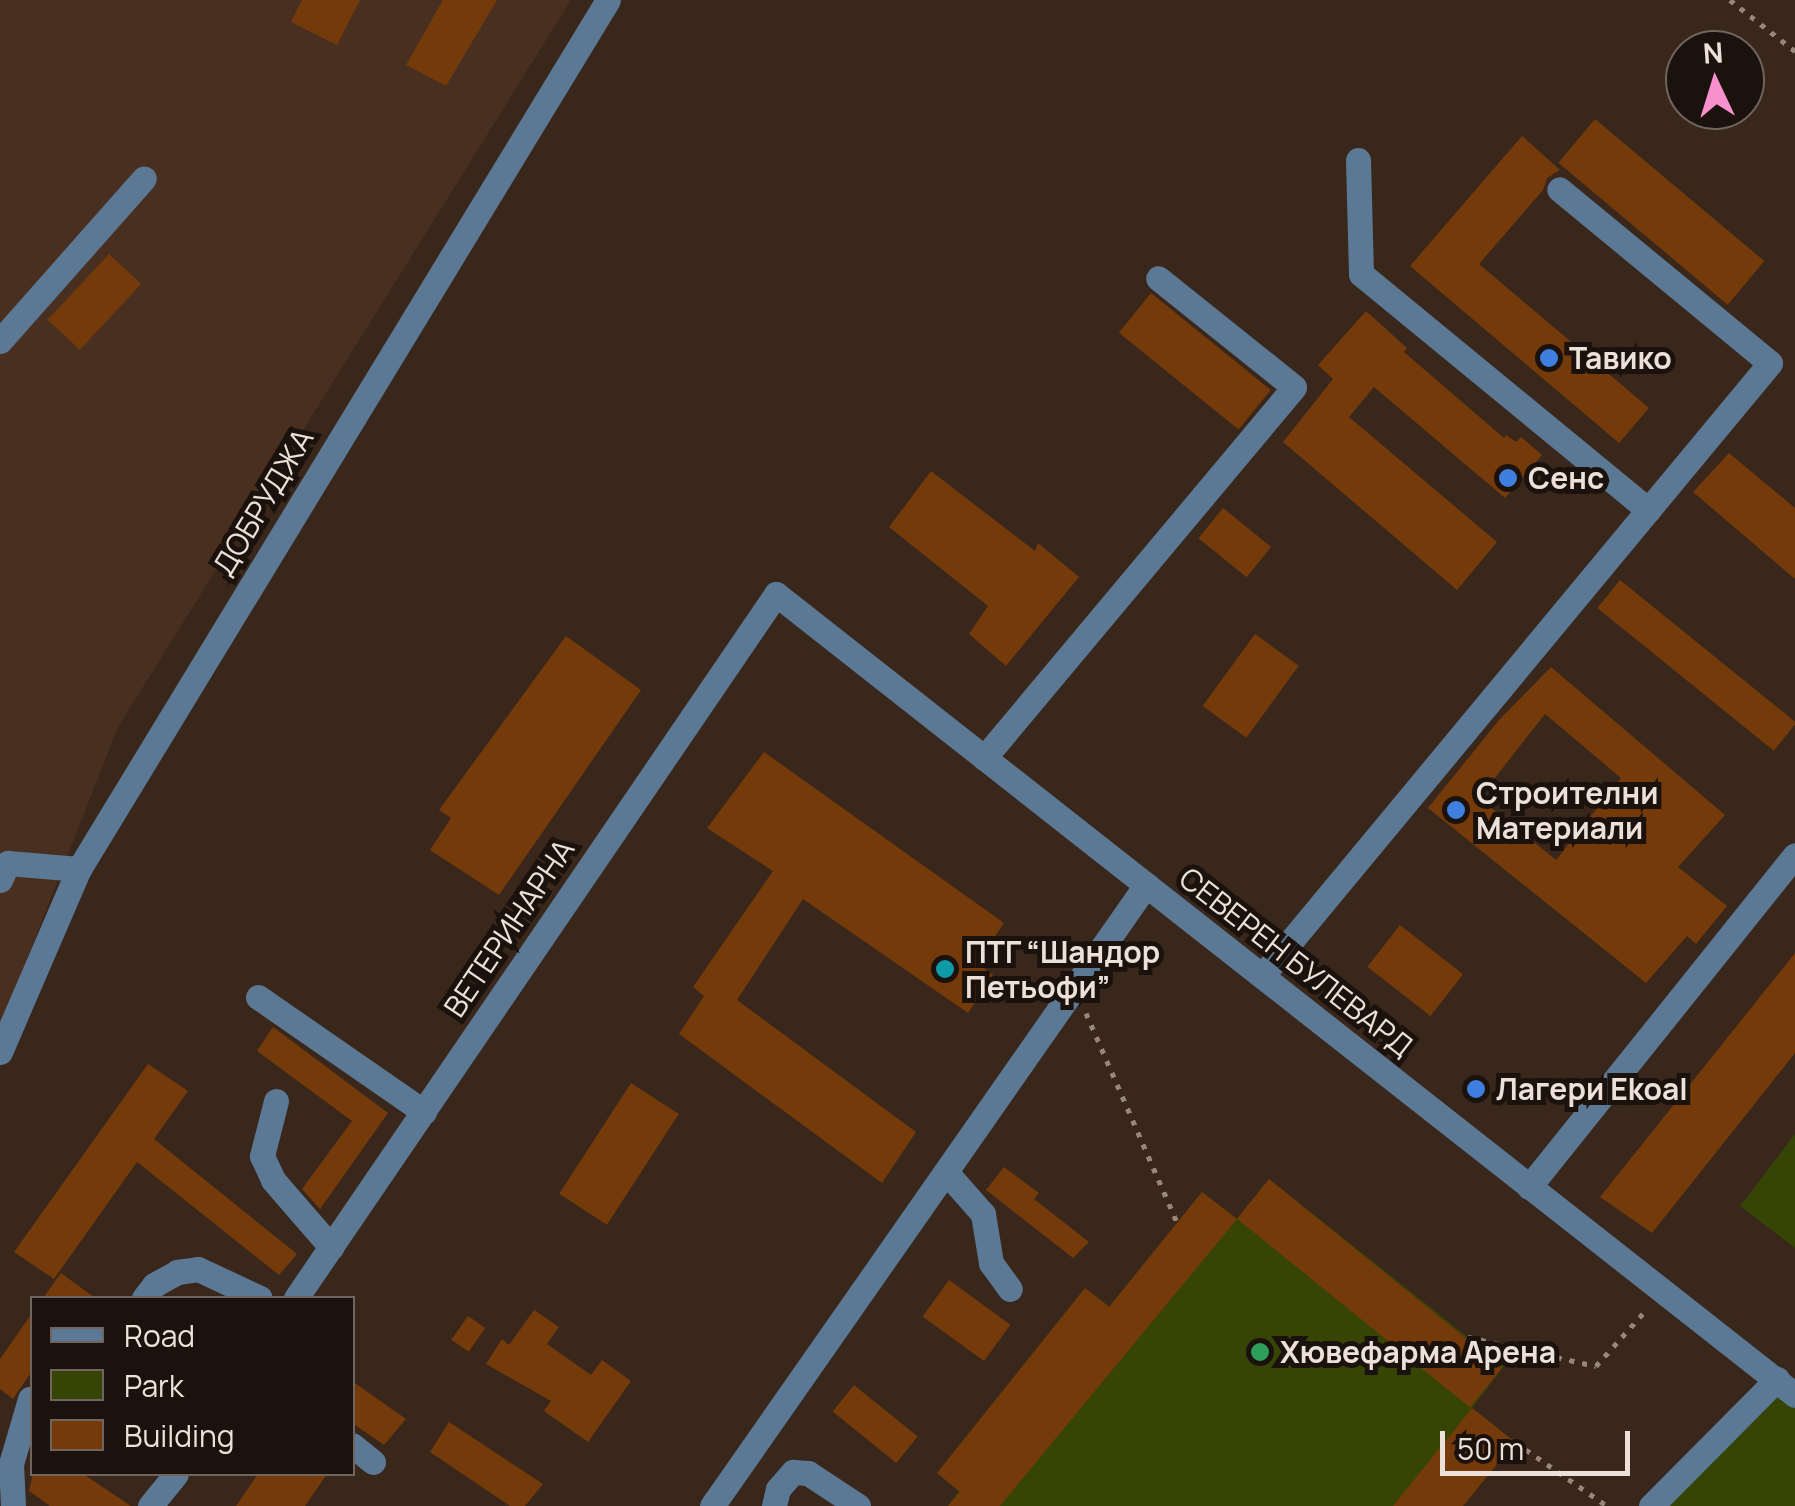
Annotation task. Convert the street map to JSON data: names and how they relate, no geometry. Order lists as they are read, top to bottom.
{
  "streets": {
    "street": ["ДОБРУДЖА", "ВЕТЕРИНАРНА", "СЕВЕРЕН БУЛЕВАРД"]
  },
  "crossings": [
    ["ВЕТЕРИНАРНА", "СЕВЕРЕН БУЛЕВАРД"]
  ],
  "places": [
    "Тавико",
    "Сенс",
    "Строителни Материали",
    "ПТГ “Шандор Петьофи”",
    "Лагери Ekoal",
    "Хювефарма Арена"
  ],
  "legend": ["Road", "Park", "Building"],
  "scale_bar": "50 m",
  "north": "top"
}
